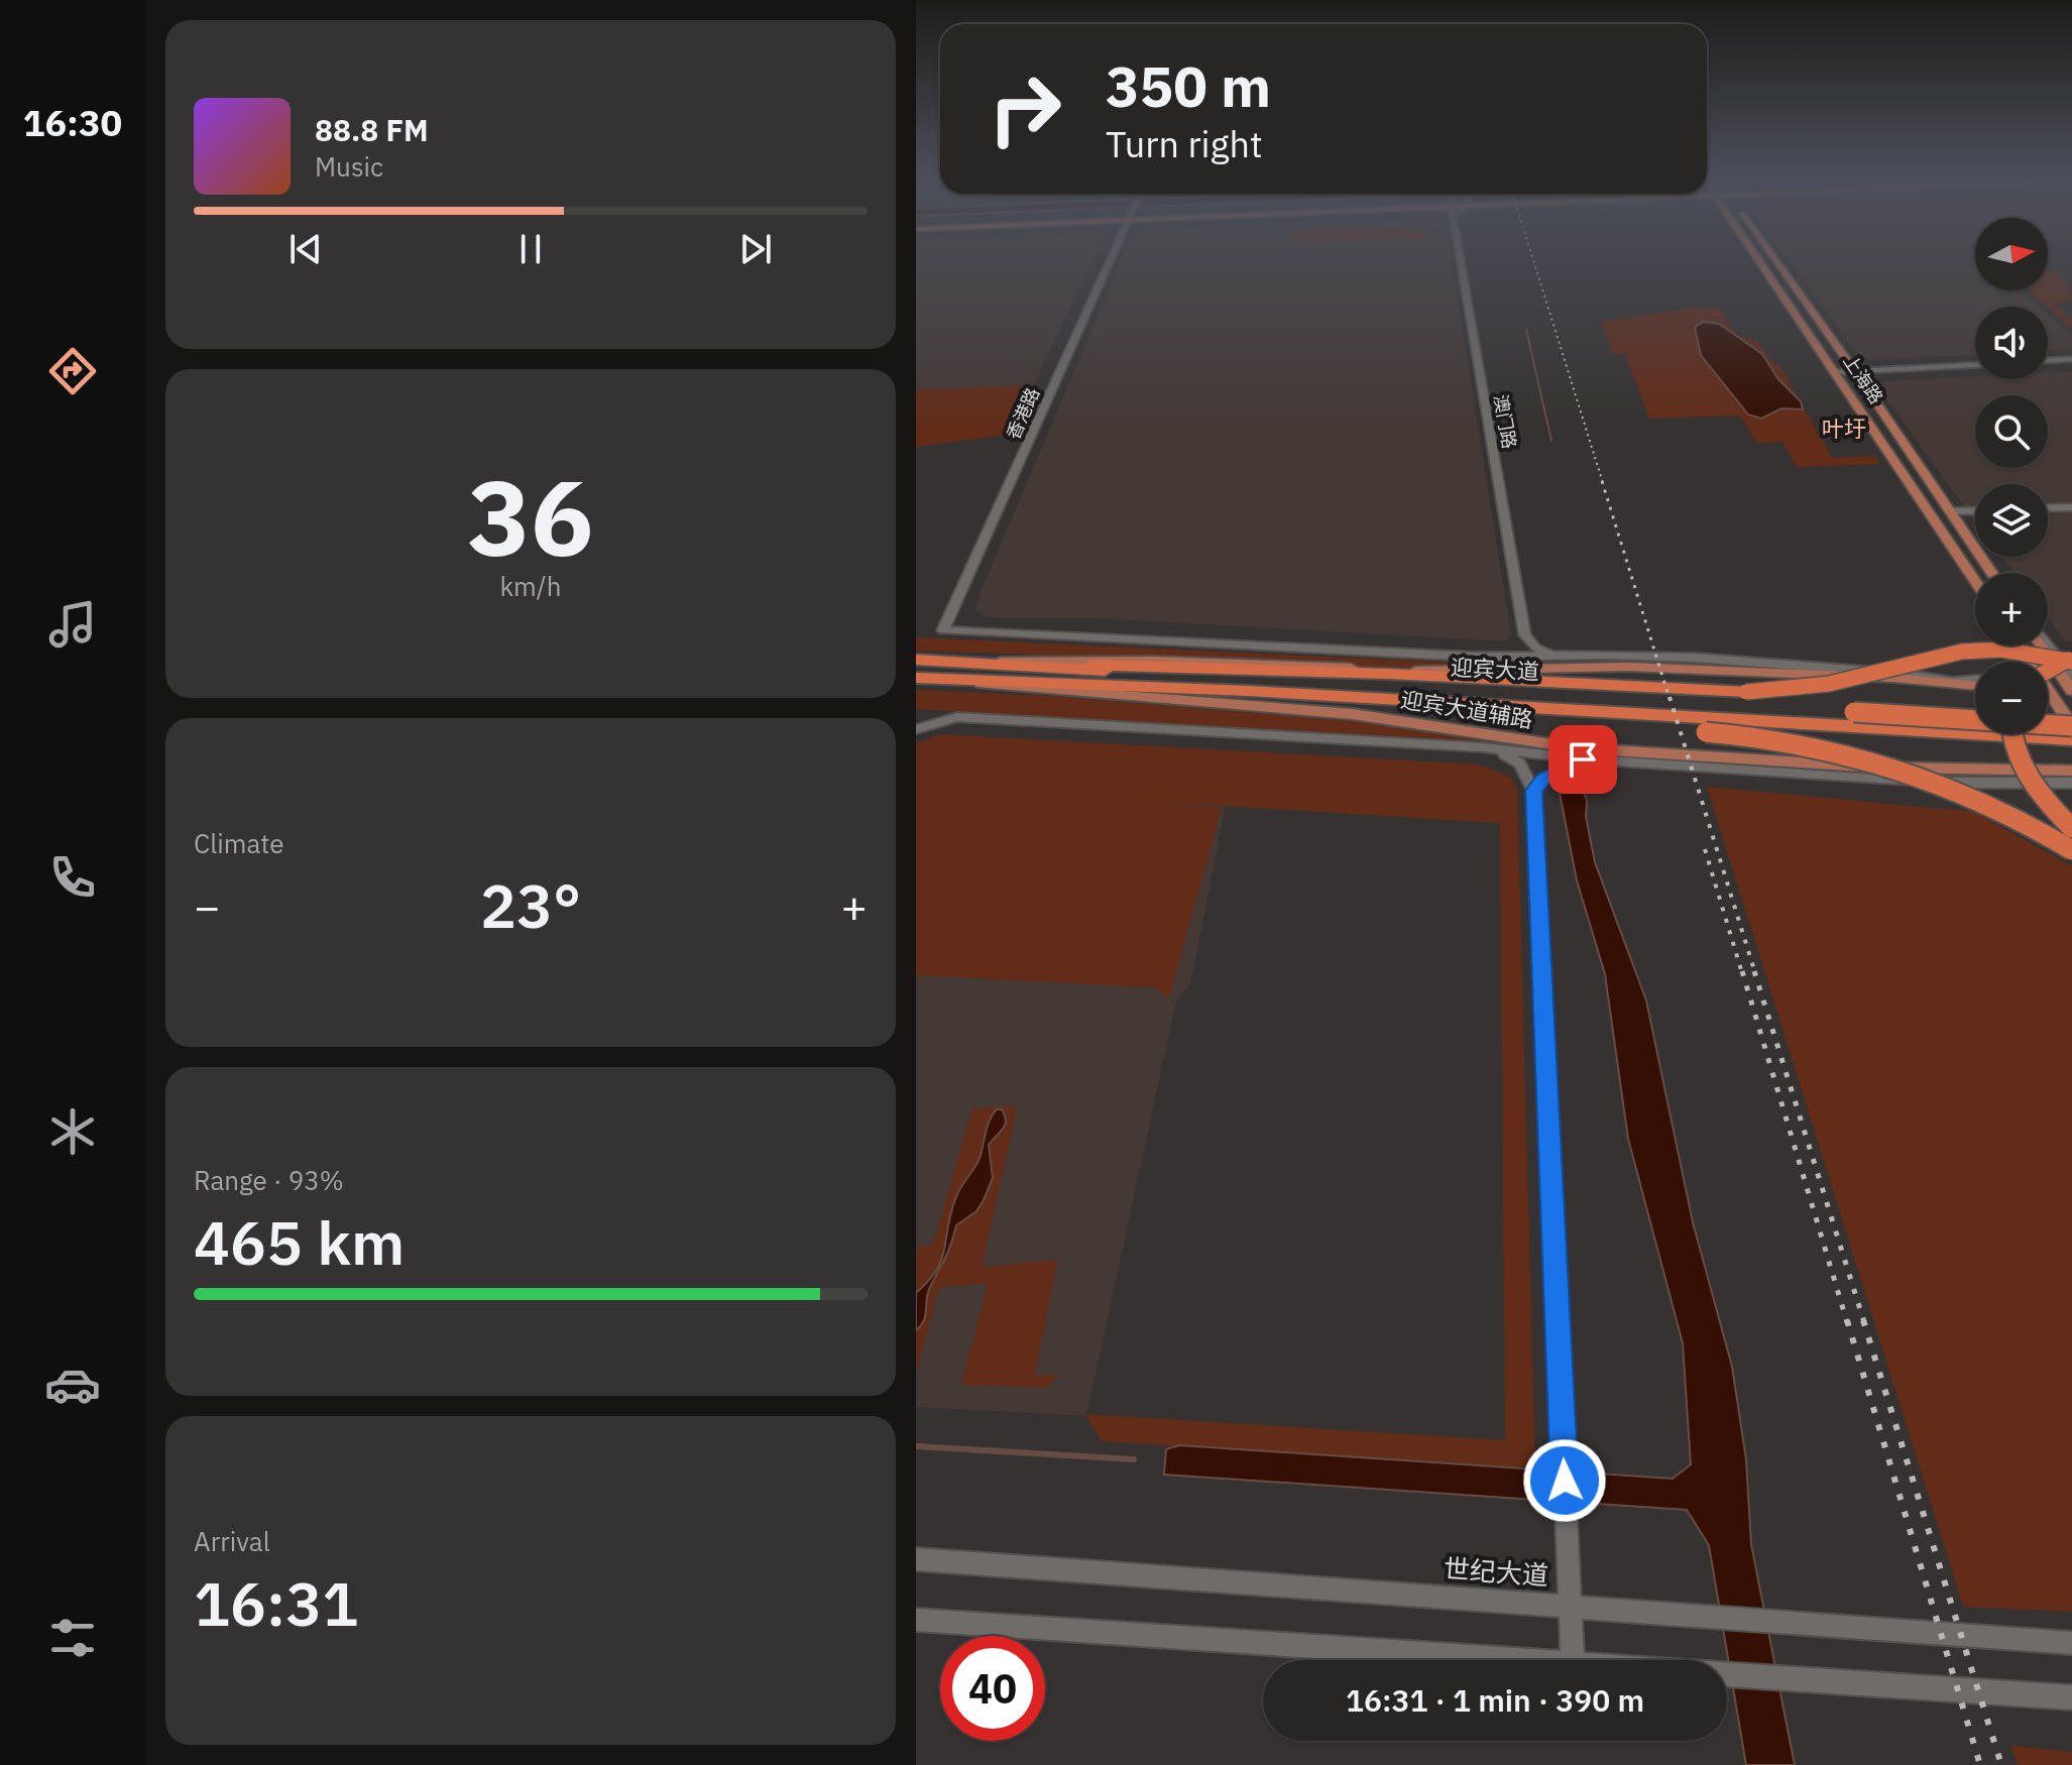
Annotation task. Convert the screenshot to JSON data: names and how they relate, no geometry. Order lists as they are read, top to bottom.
{
  "streets": {
    "highway": ["迎宾大道"],
    "main road": ["上海路", "迎宾大道辅路"],
    "street": ["香港路", "澳门路", "世纪大道"]
  },
  "crossings": [
    ["迎宾大道", "迎宾大道辅路"]
  ],
  "districts": ["叶圩"],
  "north": "right",
  "page": {
    "tabs": "16:30",
    "turn": ["350 m", "Turn right"],
    "song": ["88.8 FM", "Music"],
    "map_buttons": ["+", "−"],
    "tile": [
      ["36", "km/h"],
      "Climate",
      ["Range · 93%", "465 km"],
      ["Arrival", "16:31"]
    ],
    "heat": ["−", "23°", "+"],
    "limit": "40",
    "trip": "16:31 · 1 min · 390 m"
  }
}
